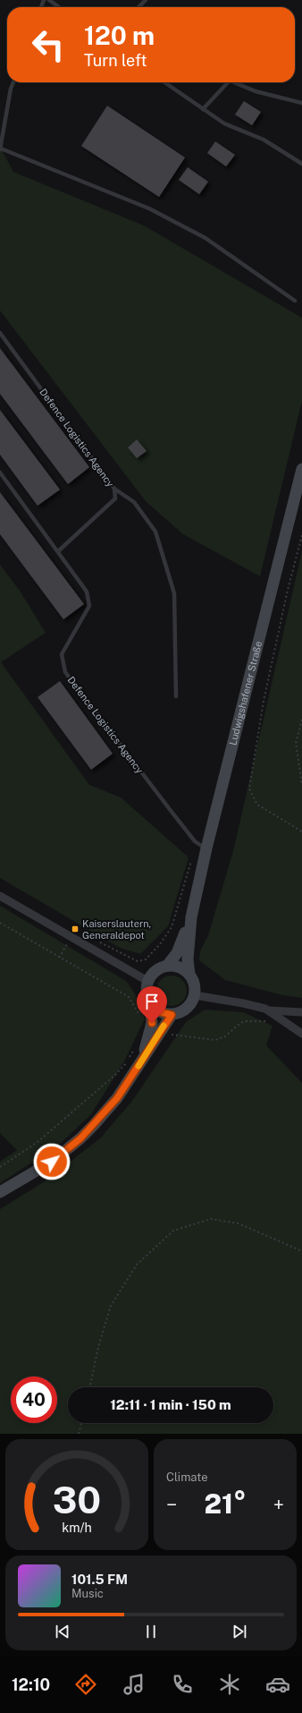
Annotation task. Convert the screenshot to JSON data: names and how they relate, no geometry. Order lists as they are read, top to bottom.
{
  "streets": {
    "street": ["Ludwigshafener Straße"],
    "lane": ["Defence Logistics Agency"]
  },
  "crossings": [
    ["Defence Logistics Agency", "Ludwigshafener Straße"]
  ],
  "places": {
    "transit": ["Kaiserslautern, Generaldepot"]
  },
  "page": {
    "turn": ["120 m", "Turn left"],
    "limit": "40",
    "trip": "12:11 · 1 min · 150 m",
    "tile": "Climate",
    "heat": ["−", "21°", "+"],
    "song": ["101.5 FM", "Music"],
    "tabs": "12:10",
    "gauge": ["30", "km/h"]
  }
}
